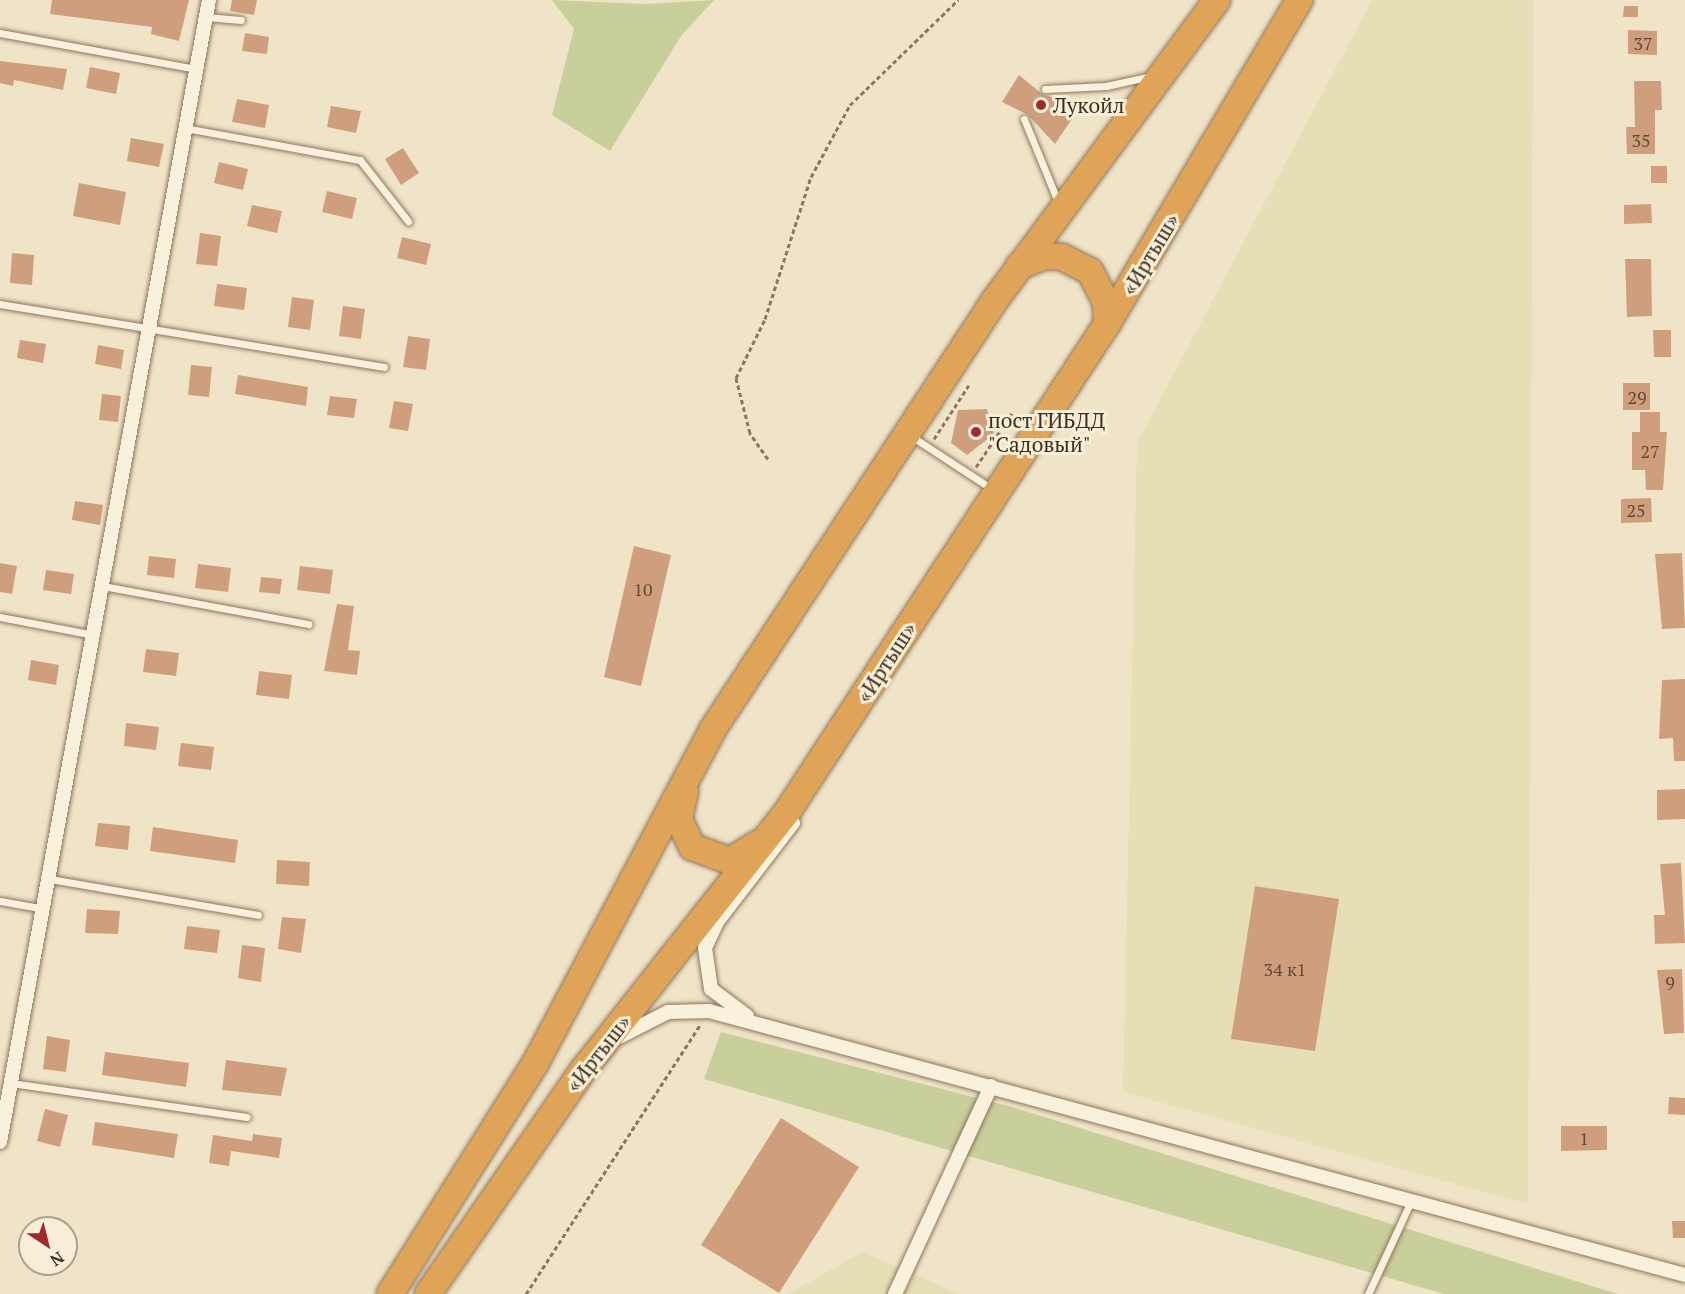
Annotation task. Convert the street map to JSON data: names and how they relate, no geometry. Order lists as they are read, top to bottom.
{
  "streets": {
    "highway": ["«Иртыш»"]
  },
  "places": ["Лукойл", "пост ГИБДД \"Садовый\""],
  "house_numbers": [
    "37",
    "35",
    "29",
    "27",
    "25",
    "10",
    "34 к1",
    "9",
    "1"
  ],
  "north": "bottom right"
}
